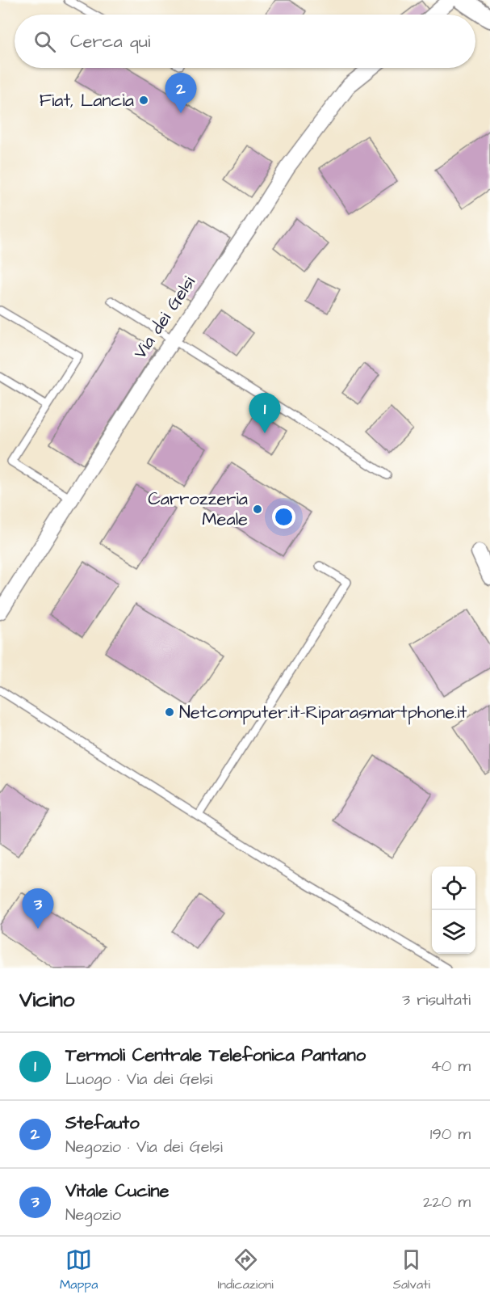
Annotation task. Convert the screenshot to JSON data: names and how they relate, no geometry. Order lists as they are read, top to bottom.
{
  "streets": {
    "street": ["Via dei Gelsi"]
  },
  "places": ["Fiat, Lancia", "Carrozzeria Meale", "Netcomputer.it-Riparasmartphone.it"],
  "page": {
    "search": "Cerca qui",
    "pins": ["2", "1", "3"],
    "heading": ["Vicino", "3 risultati"],
    "list": [
      {
        "mark": "1",
        "name": "Termoli Centrale Telefonica Pantano",
        "note": "Luogo · Via dei Gelsi",
        "value": "40 m"
      },
      {
        "mark": "2",
        "name": "Stefauto",
        "note": "Negozio · Via dei Gelsi",
        "value": "190 m"
      },
      {
        "mark": "3",
        "name": "Vitale Cucine",
        "note": "Negozio",
        "value": "220 m"
      }
    ],
    "nav": ["Mappa", "Indicazioni", "Salvati"]
  }
}
